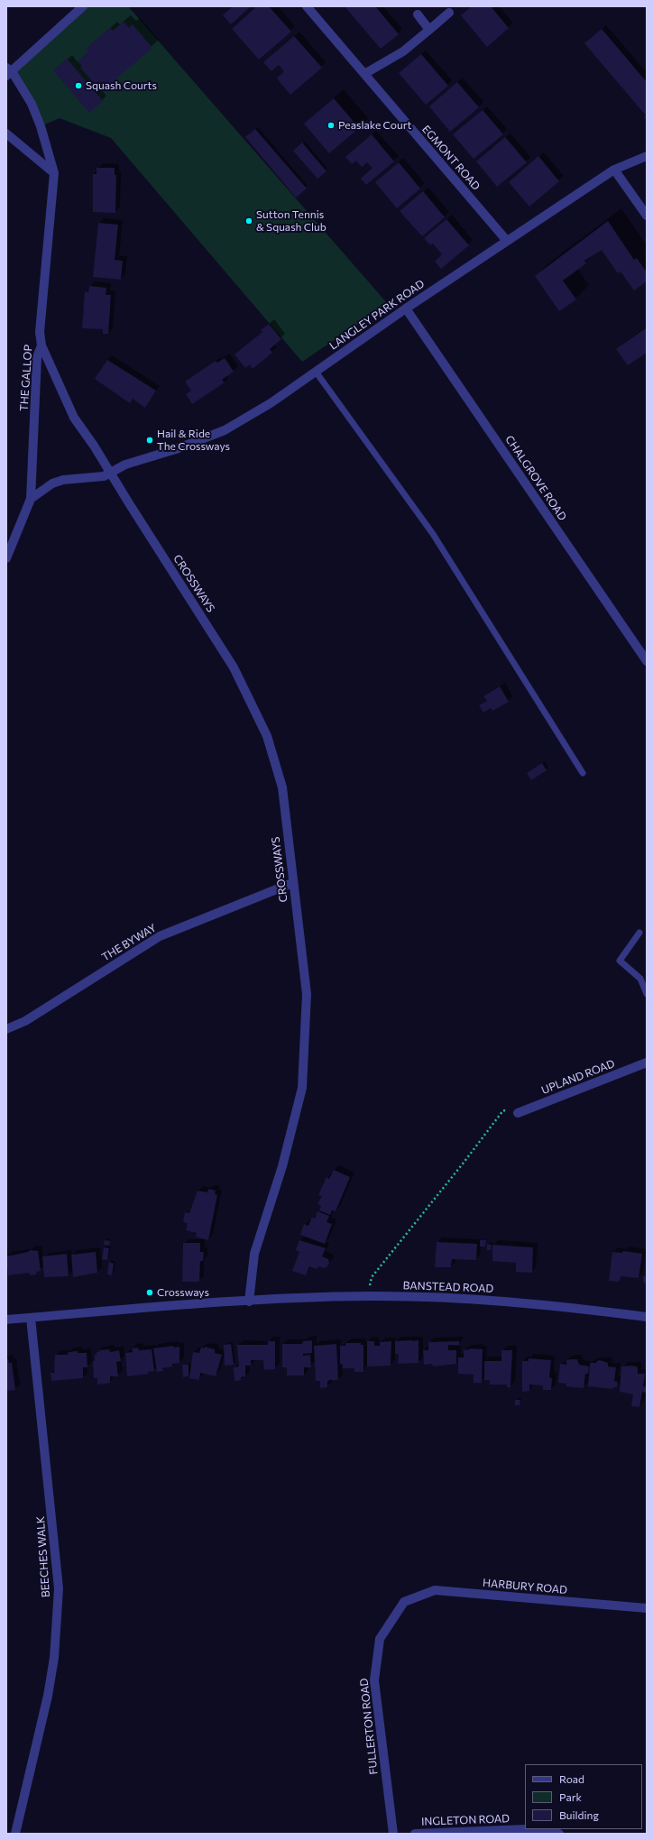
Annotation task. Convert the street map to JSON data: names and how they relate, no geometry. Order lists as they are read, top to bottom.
{
  "streets": {
    "street": [
      "EGMONT ROAD",
      "LANGLEY PARK ROAD",
      "THE GALLOP",
      "CHALGROVE ROAD",
      "CROSSWAYS",
      "THE BYWAY",
      "UPLAND ROAD",
      "BANSTEAD ROAD",
      "BEECHES WALK",
      "HARBURY ROAD",
      "FULLERTON ROAD",
      "INGLETON ROAD"
    ]
  },
  "crossings": [
    ["EGMONT ROAD", "LANGLEY PARK ROAD"],
    ["LANGLEY PARK ROAD", "CHALGROVE ROAD"],
    ["LANGLEY PARK ROAD", "CROSSWAYS"],
    ["THE GALLOP", "CROSSWAYS"],
    ["CROSSWAYS", "THE BYWAY"],
    ["CROSSWAYS", "BANSTEAD ROAD"],
    ["BANSTEAD ROAD", "BEECHES WALK"],
    ["HARBURY ROAD", "FULLERTON ROAD"]
  ],
  "places": [
    "Squash Courts",
    "Peaslake Court",
    "Sutton Tennis & Squash Club",
    "Hail & Ride The Crossways",
    "Crossways"
  ],
  "legend": ["Road", "Park", "Building"]
}
